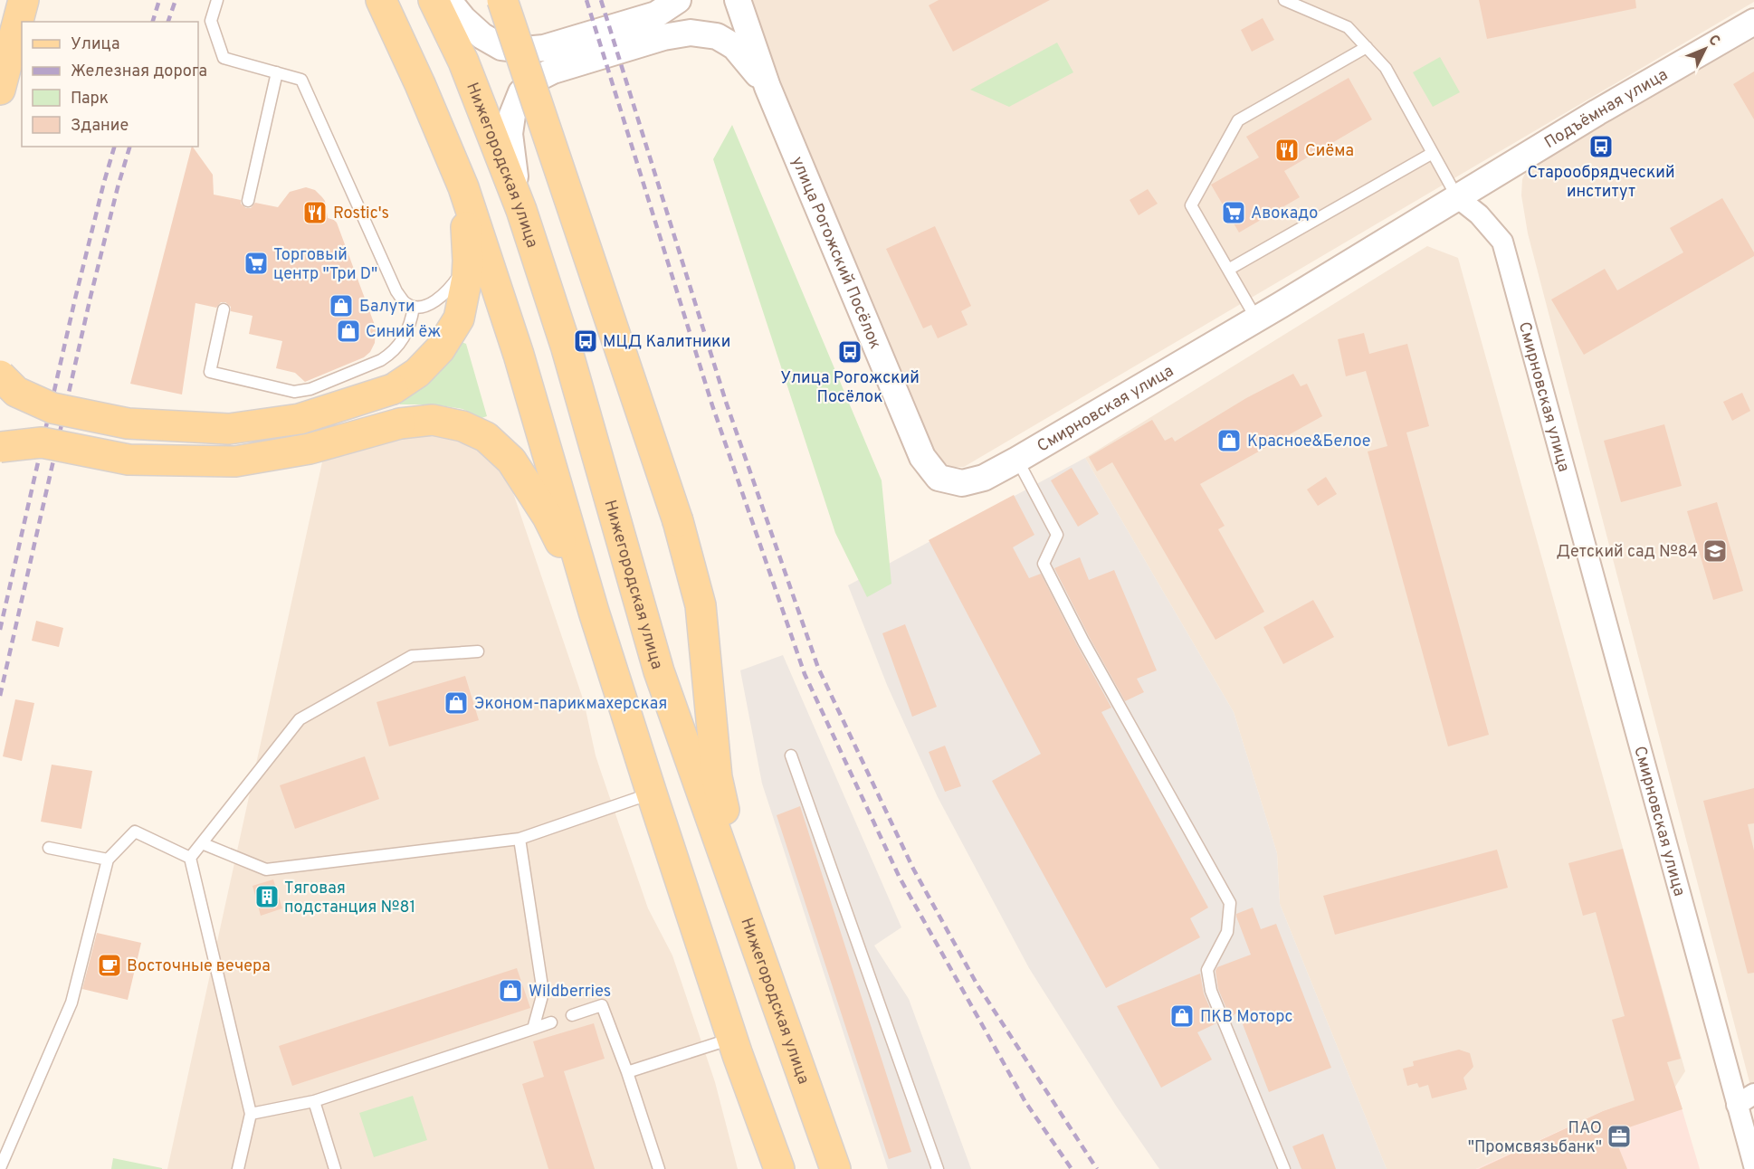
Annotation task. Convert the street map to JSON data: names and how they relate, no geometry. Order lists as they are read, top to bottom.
{
  "streets": {
    "main road": ["Нижегородская улица"],
    "street": ["Подъёмная улица", "улица Рогожский Посёлок", "Смирновская улица"]
  },
  "crossings": [
    ["Подъёмная улица", "Смирновская улица"],
    ["улица Рогожский Посёлок", "Смирновская улица"]
  ],
  "places": {
    "bus stop": ["Старообрядческий институт", "МЦД Калитники", "Улица Рогожский Посёлок"],
    "restaurant": ["Сиёма", "Rostic's"],
    "supermarket": ["Авокадо", "Торговый центр \"Три D\""],
    "shop": [
      "Балути",
      "Синий ёж",
      "Красное&Белое",
      "Эконом-парикмахерская",
      "Wildberries",
      "ПКВ Моторс"
    ],
    "school or university": ["Детский сад №84"],
    "building": ["Тяговая подстанция №81"],
    "cafe": ["Восточные вечера"],
    "office": ["ПАО \"Промсвязьбанк\""]
  },
  "legend": [
    "Улица",
    "Железная дорога",
    "Парк",
    "Здание"
  ],
  "north": "top right"
}
